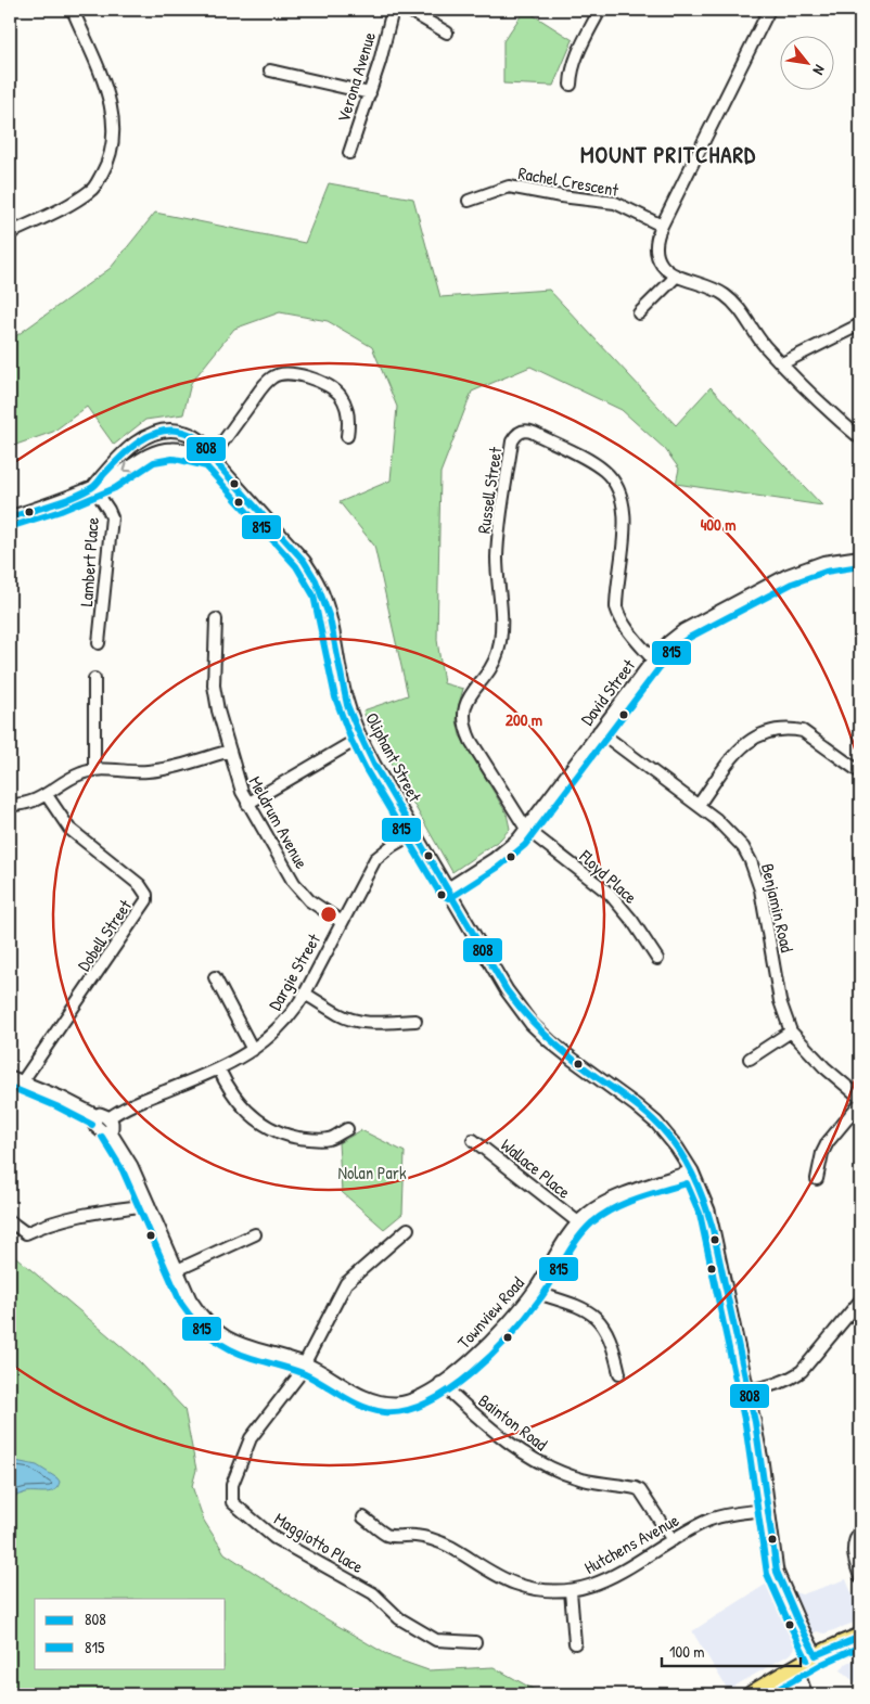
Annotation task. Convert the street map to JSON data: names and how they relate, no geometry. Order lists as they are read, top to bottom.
{
  "streets": {
    "street": [
      "Verona Avenue",
      "Rachel Crescent",
      "Russell Street",
      "Lambert Place",
      "David Street",
      "Oliphant Street",
      "Meldrum Avenue",
      "Floyd Place",
      "Benjamin Road",
      "Dobell Street",
      "Dargie Street",
      "Wallace Place",
      "Townview Road",
      "Bainton Road",
      "Maggiotto Place",
      "Hutchens Avenue"
    ]
  },
  "crossings": [
    ["Russell Street", "David Street"],
    ["Russell Street", "Floyd Place"],
    ["Lambert Place", "Oliphant Street"],
    ["David Street", "Oliphant Street"],
    ["David Street", "Floyd Place"],
    ["David Street", "Benjamin Road"],
    ["Oliphant Street", "Dargie Street"],
    ["Oliphant Street", "Townview Road"],
    ["Meldrum Avenue", "Dargie Street"],
    ["Dargie Street", "Townview Road"],
    ["Wallace Place", "Townview Road"],
    ["Townview Road", "Bainton Road"],
    ["Townview Road", "Maggiotto Place"],
    ["Bainton Road", "Hutchens Avenue"]
  ],
  "districts": ["MOUNT PRITCHARD"],
  "parks": ["Nolan Park"],
  "lines": ["transit line 808", "transit line 815"],
  "legend": ["808", "815"],
  "scale_bar": "100 m",
  "north": "bottom right",
  "rings": ["400 m", "200 m"]
}
